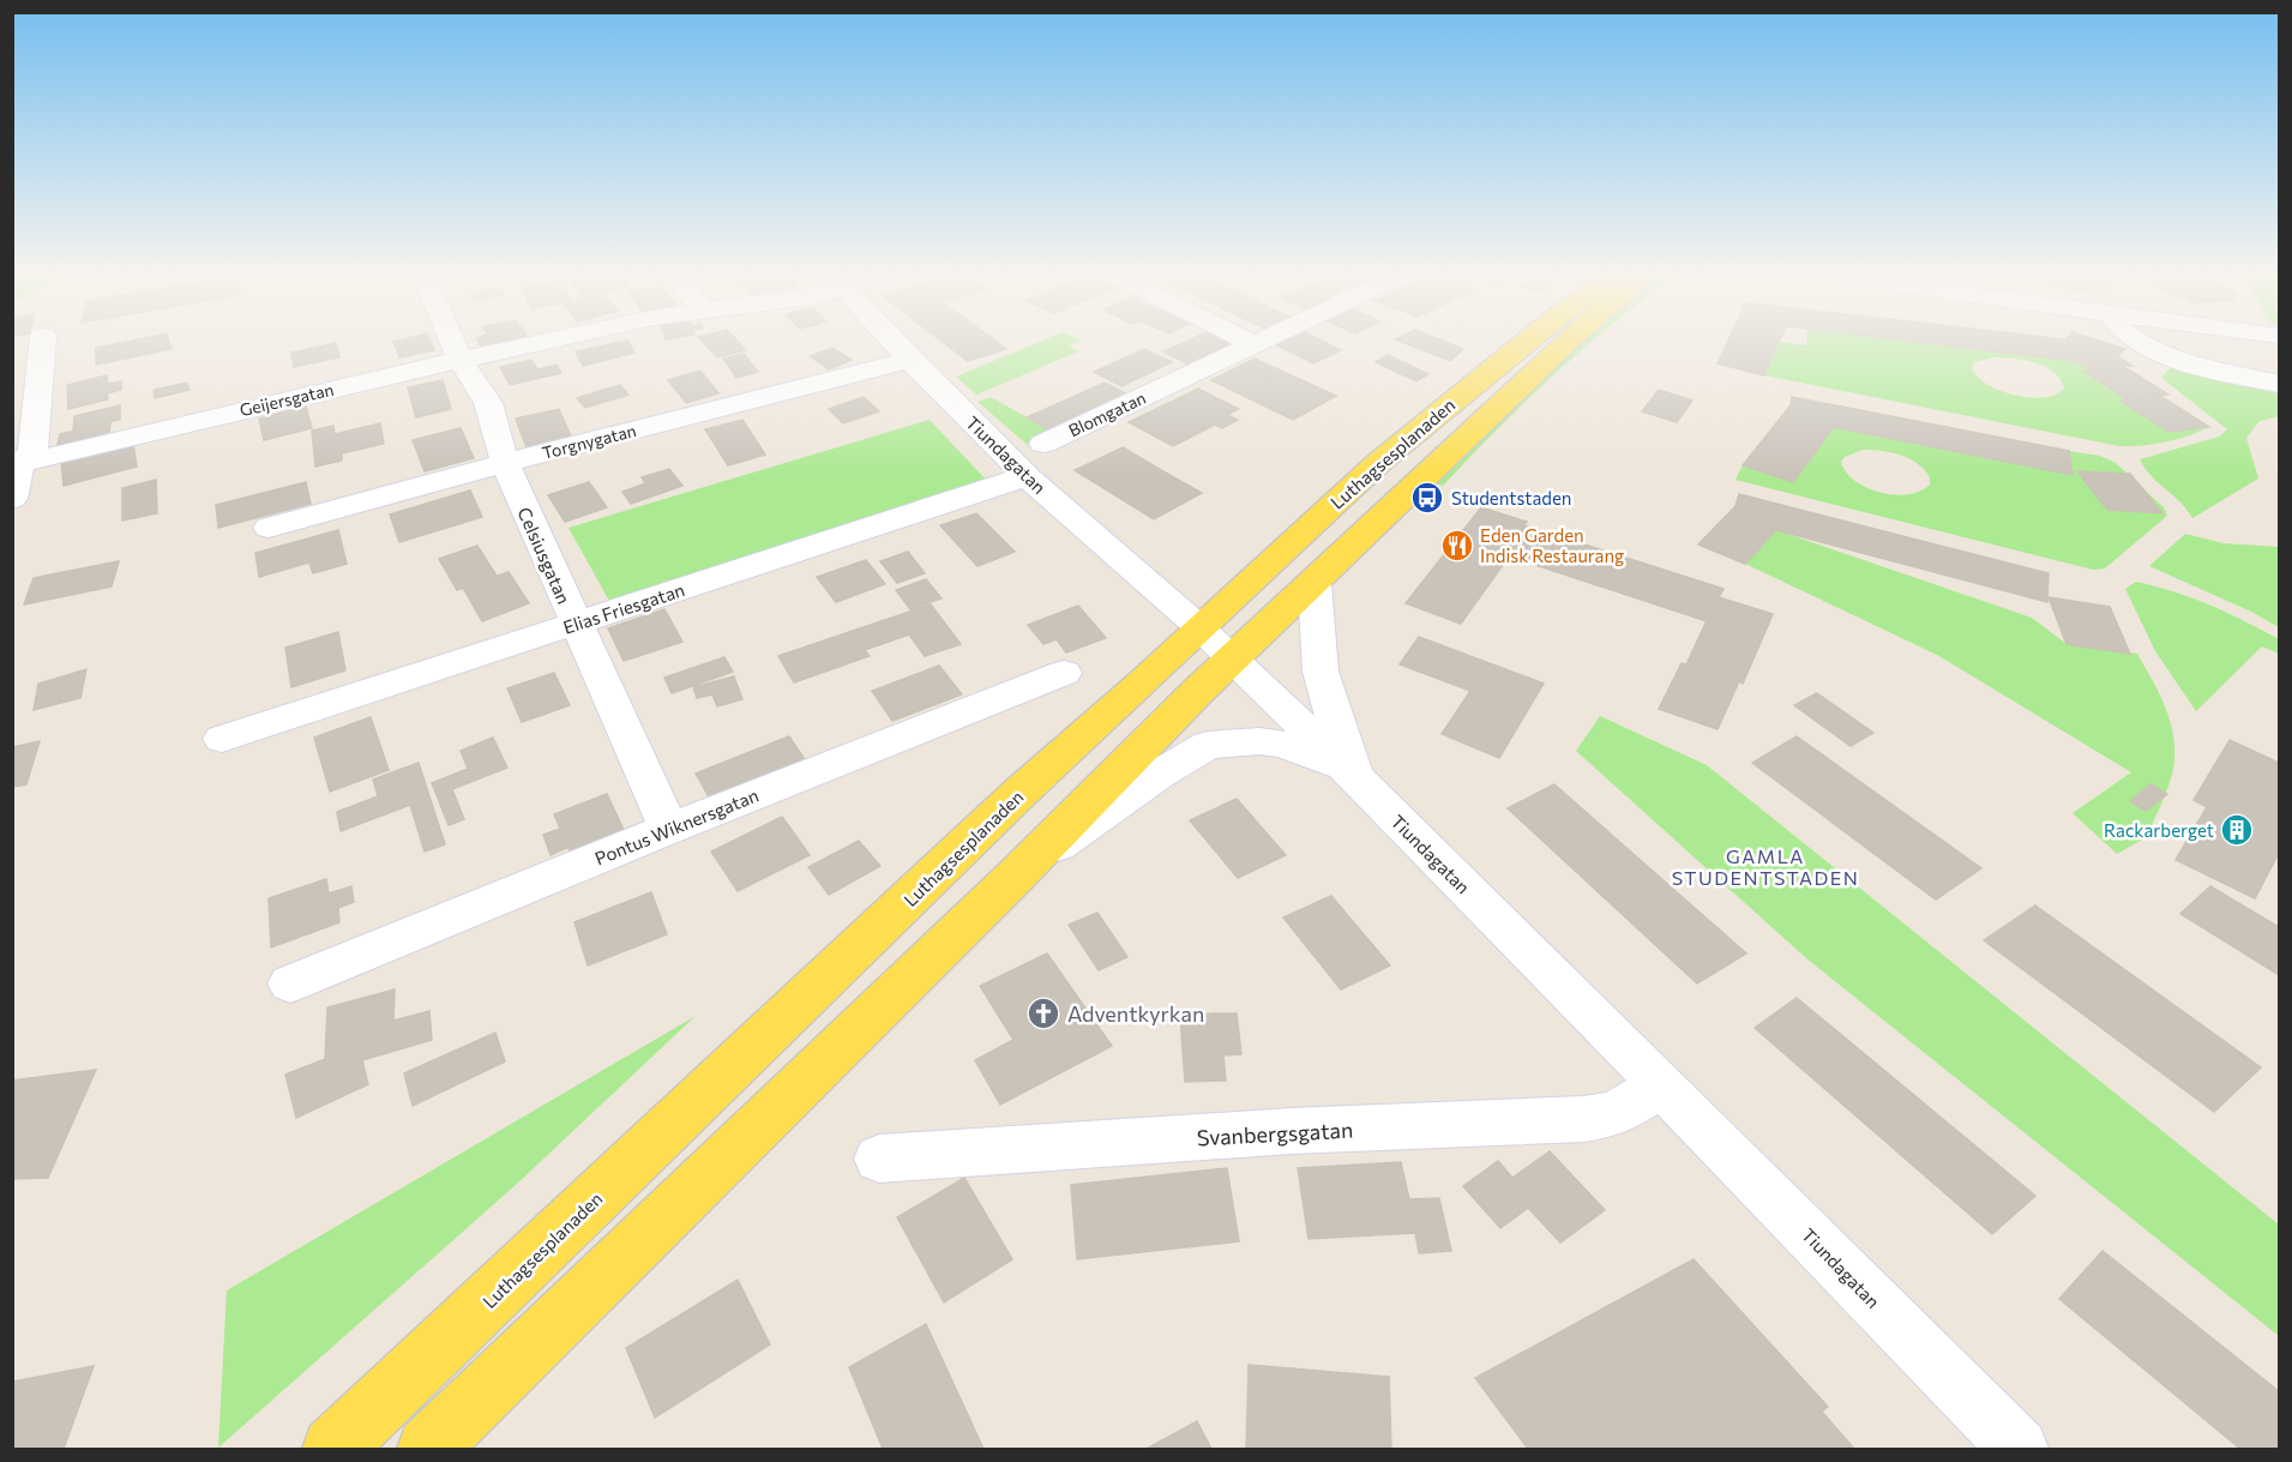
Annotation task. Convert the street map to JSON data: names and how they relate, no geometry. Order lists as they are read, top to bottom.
{
  "streets": {
    "main road": ["Luthagsesplanaden"],
    "street": [
      "Geijersgatan",
      "Blomgatan",
      "Torgnygatan",
      "Tiundagatan",
      "Celsiusgatan",
      "Elias Friesgatan",
      "Pontus Wiknersgatan",
      "Svanbergsgatan"
    ]
  },
  "crossings": [
    ["Geijersgatan", "Celsiusgatan"],
    ["Torgnygatan", "Tiundagatan"],
    ["Torgnygatan", "Celsiusgatan"],
    ["Luthagsesplanaden", "Tiundagatan"],
    ["Tiundagatan", "Elias Friesgatan"],
    ["Tiundagatan", "Svanbergsgatan"],
    ["Celsiusgatan", "Elias Friesgatan"],
    ["Celsiusgatan", "Pontus Wiknersgatan"]
  ],
  "districts": ["GAMLA STUDENTSTADEN"],
  "places": {
    "bus stop": ["Studentstaden"],
    "restaurant": ["Eden Garden Indisk Restaurang"],
    "building": ["Rackarberget"],
    "church": ["Adventkyrkan"]
  }
}
